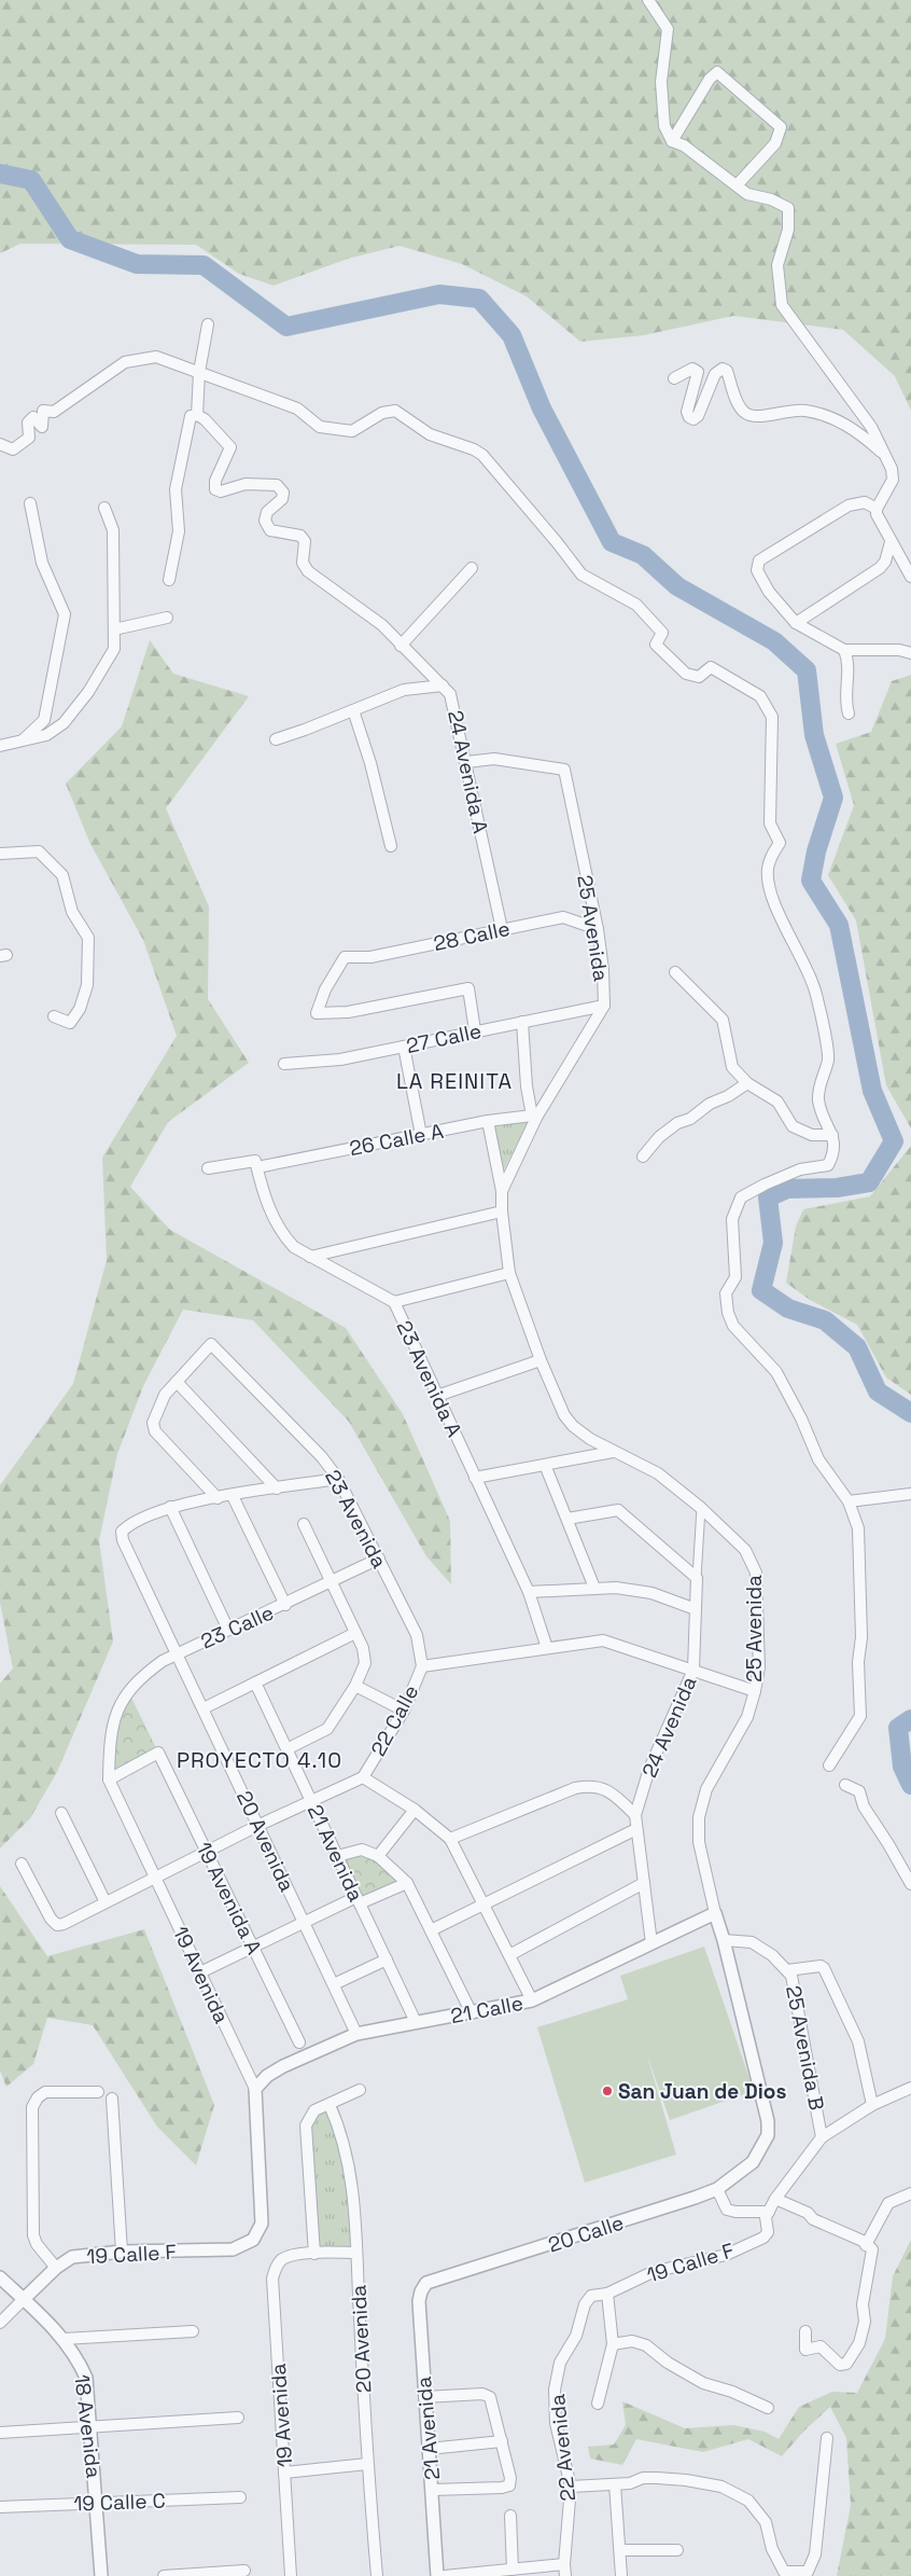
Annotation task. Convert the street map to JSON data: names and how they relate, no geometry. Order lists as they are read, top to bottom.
{
  "streets": {
    "street": [
      "24 Avenida A",
      "25 Avenida",
      "28 Calle",
      "27 Calle",
      "26 Calle A",
      "23 Avenida A",
      "23 Avenida",
      "23 Calle",
      "22 Calle",
      "24 Avenida",
      "20 Avenida",
      "21 Avenida",
      "19 Avenida A",
      "19 Avenida",
      "21 Calle",
      "25 Avenida B",
      "20 Calle",
      "19 Calle F",
      "18 Avenida",
      "22 Avenida",
      "19 Calle C"
    ]
  },
  "crossings": [
    ["24 Avenida A", "25 Avenida"],
    ["24 Avenida A", "28 Calle"],
    ["25 Avenida", "28 Calle"],
    ["25 Avenida", "27 Calle"],
    ["25 Avenida", "26 Calle A"],
    ["25 Avenida", "22 Calle"],
    ["25 Avenida", "24 Avenida"],
    ["25 Avenida", "21 Calle"],
    ["25 Avenida", "25 Avenida B"],
    ["25 Avenida", "20 Calle"],
    ["28 Calle", "27 Calle"],
    ["26 Calle A", "23 Avenida A"],
    ["23 Avenida A", "22 Calle"],
    ["23 Avenida", "23 Calle"],
    ["23 Avenida", "22 Calle"],
    ["23 Calle", "20 Avenida"],
    ["23 Calle", "19 Avenida"],
    ["22 Calle", "24 Avenida"],
    ["22 Calle", "20 Avenida"],
    ["22 Calle", "21 Avenida"],
    ["22 Calle", "19 Avenida A"],
    ["22 Calle", "19 Avenida"],
    ["24 Avenida", "21 Calle"],
    ["20 Avenida", "21 Calle"],
    ["21 Avenida", "21 Calle"],
    ["21 Avenida", "20 Calle"],
    ["19 Avenida A", "19 Avenida"],
    ["19 Avenida", "21 Calle"],
    ["19 Avenida", "19 Calle F"],
    ["25 Avenida B", "19 Calle F"],
    ["19 Calle F", "18 Avenida"],
    ["19 Calle F", "22 Avenida"],
    ["18 Avenida", "19 Calle C"]
  ],
  "districts": ["LA REINITA", "PROYECTO 4.10"],
  "places": ["San Juan de Dios"]
}
